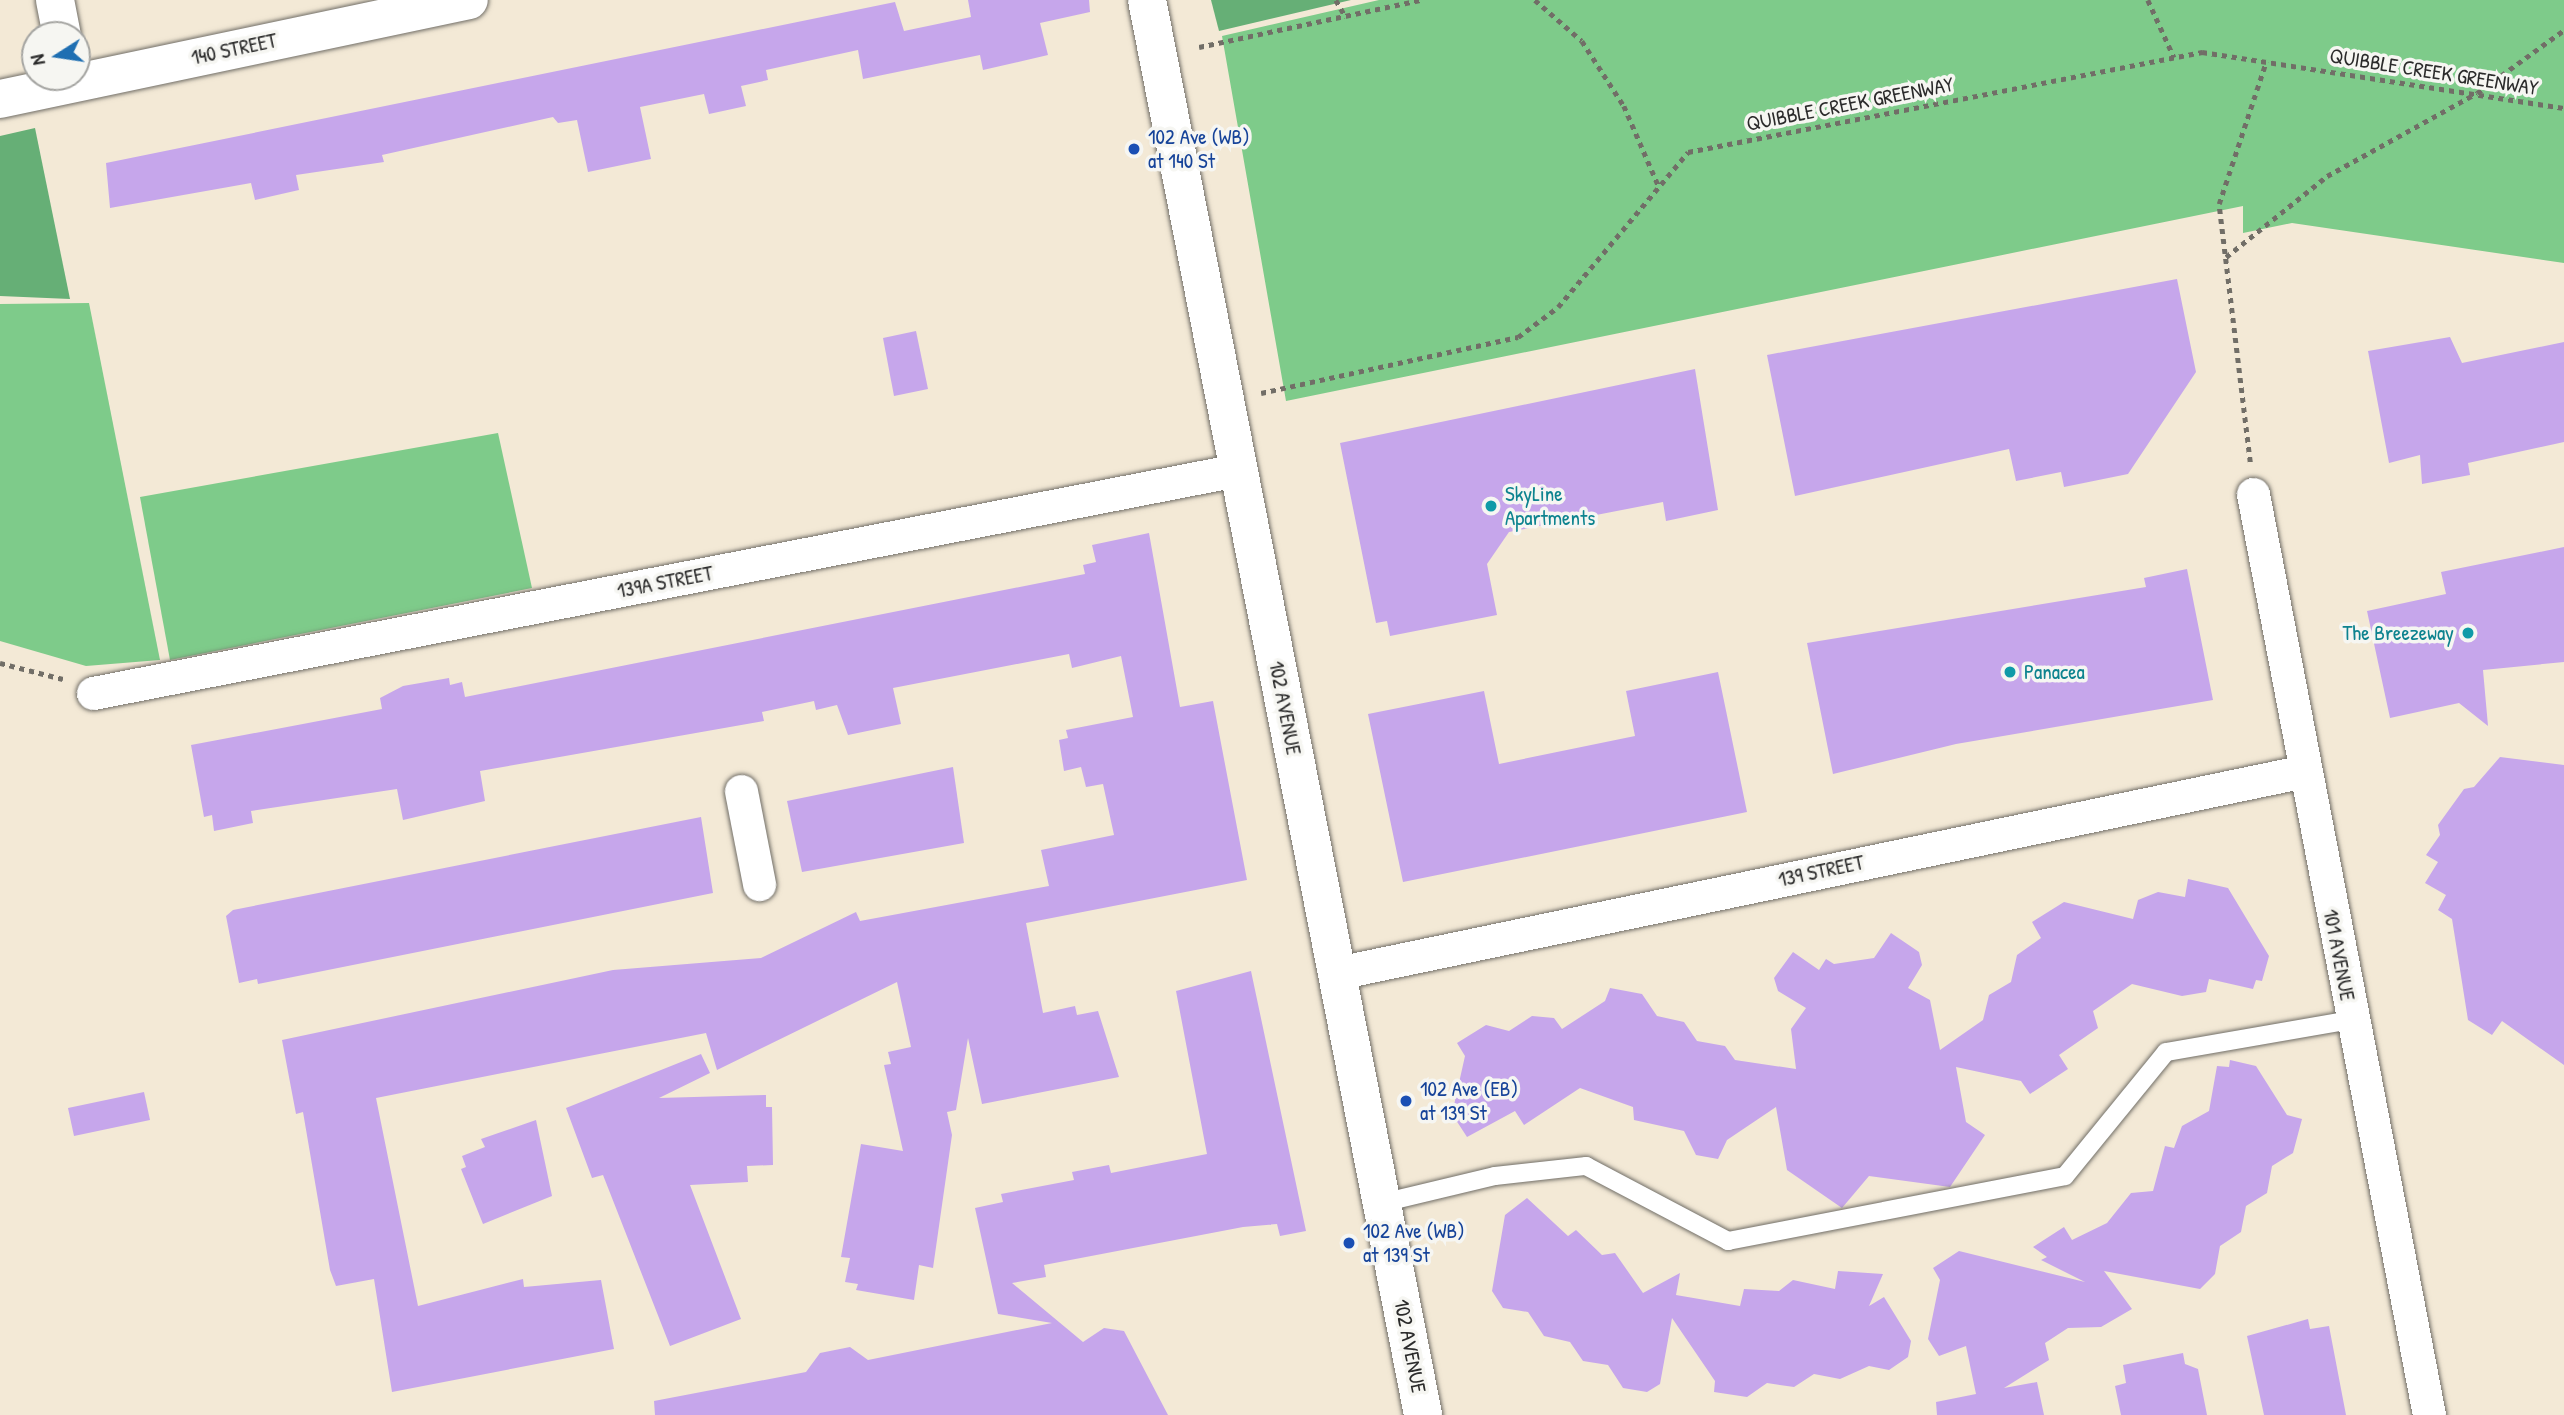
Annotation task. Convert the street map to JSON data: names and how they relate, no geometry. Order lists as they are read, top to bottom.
{
  "streets": {
    "street": [
      "140 STREET",
      "139A STREET",
      "102 AVENUE",
      "139 STREET",
      "101 AVENUE"
    ],
    "path": ["QUIBBLE CREEK GREENWAY"]
  },
  "crossings": [
    ["QUIBBLE CREEK GREENWAY", "102 AVENUE"],
    ["139A STREET", "102 AVENUE"],
    ["102 AVENUE", "139 STREET"],
    ["139 STREET", "101 AVENUE"]
  ],
  "places": [
    "102 Ave (WB) at 140 St",
    "SkyLine Apartments",
    "The Breezeway",
    "Panacea",
    "102 Ave (EB) at 139 St",
    "102 Ave (WB) at 139 St"
  ],
  "north": "left"
}
